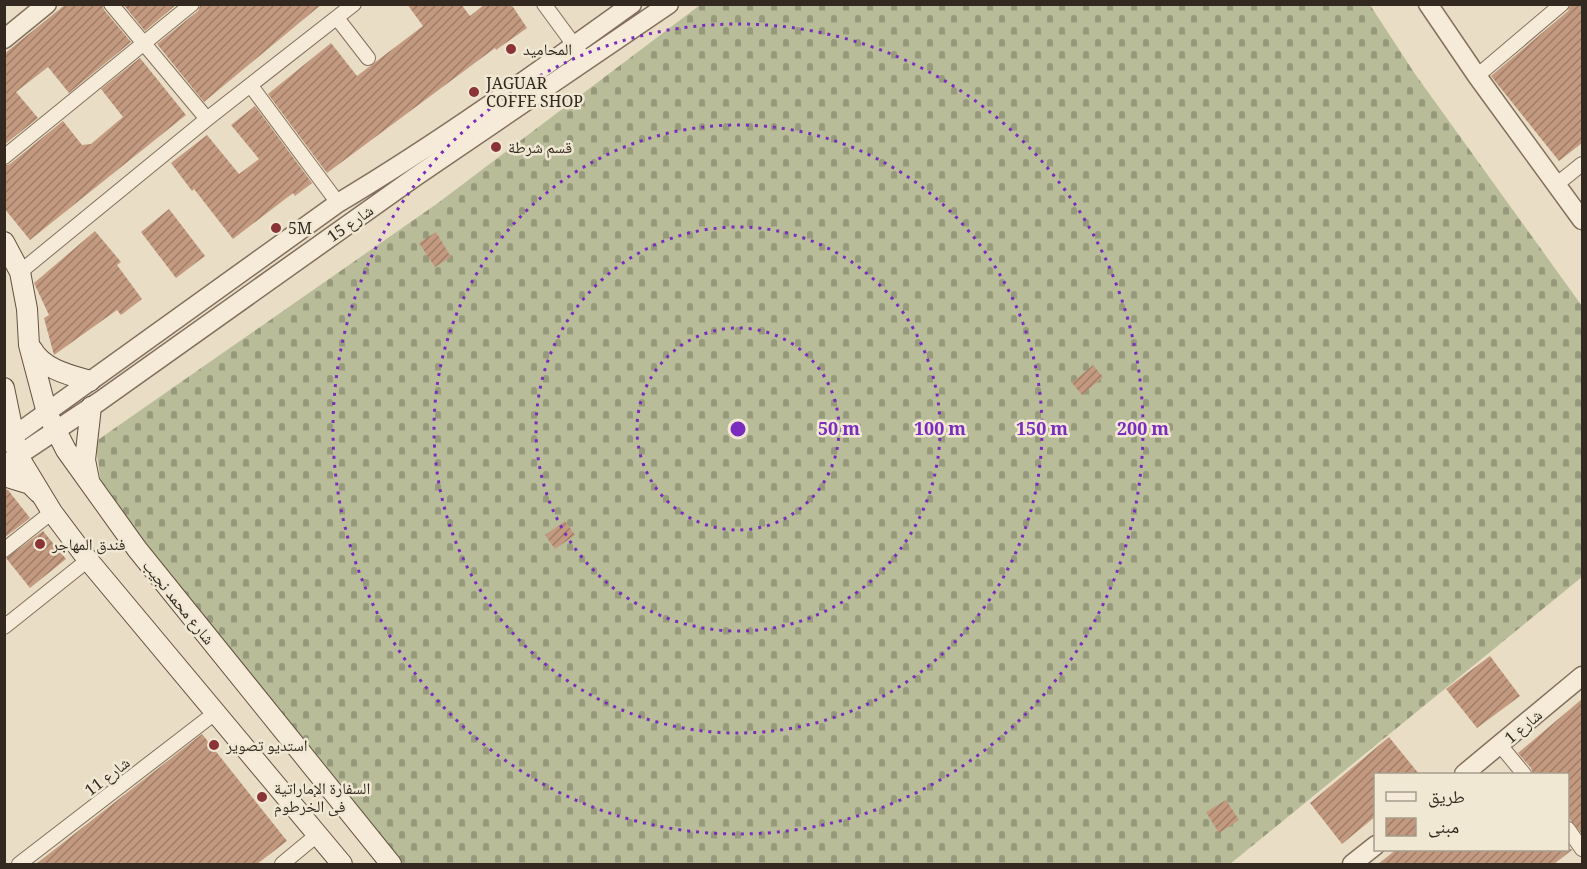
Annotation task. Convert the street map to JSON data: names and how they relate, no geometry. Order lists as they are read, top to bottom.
{
  "streets": {
    "main road": ["شارع محمد نجيب"],
    "street": ["شارع 15", "شارع 1", "شارع 11"]
  },
  "crossings": [
    ["شارع 15", "شارع محمد نجيب"]
  ],
  "places": [
    "المحاميد",
    "JAGUAR COFFE SHOP",
    "قسم شرطة",
    "5M",
    "فندق المهاجر",
    "استديو تصوير",
    "السفارة الإماراتية فى الخرطوم"
  ],
  "legend": ["طريق", "مبنى"],
  "rings": [
    "50 m",
    "100 m",
    "150 m",
    "200 m"
  ]
}
